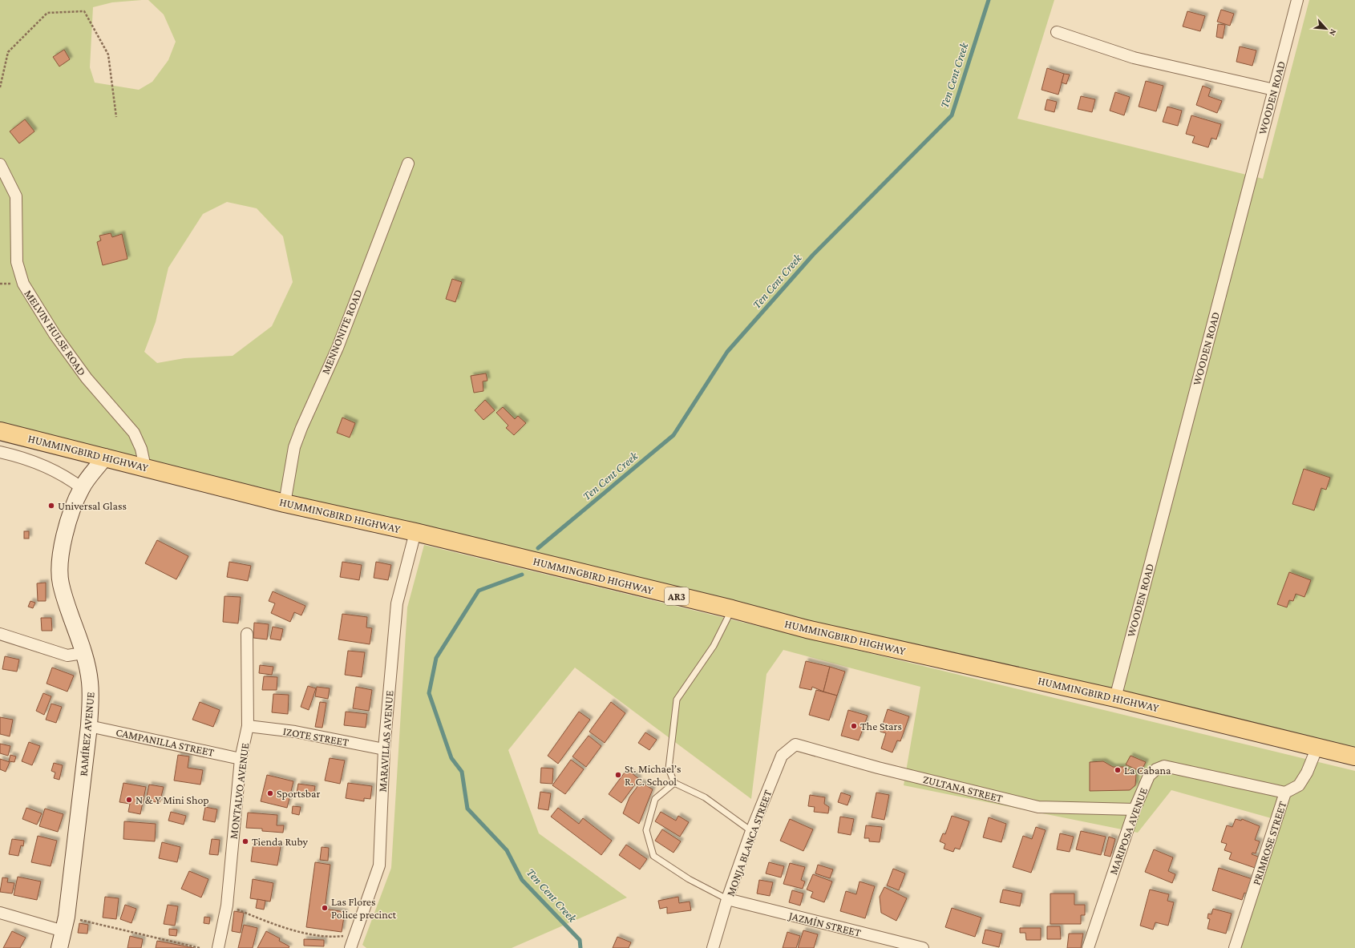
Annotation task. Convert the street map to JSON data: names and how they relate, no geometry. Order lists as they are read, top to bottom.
{
  "streets": {
    "main road": ["HUMMINGBIRD HIGHWAY", "AR3"],
    "street": [
      "WOODEN ROAD",
      "MENNONITE ROAD",
      "MELVIN HULSE ROAD",
      "RAMÍREZ AVENUE",
      "IZOTE STREET",
      "MARAVILLAS AVENUE",
      "CAMPANILLA STREET",
      "ZULTANA STREET",
      "MONTALVO AVENUE",
      "MARIPOSA AVENUE",
      "MONJA BLANCA STREET",
      "PRIMROSE STREET",
      "JAZMÍN STREET"
    ]
  },
  "crossings": [
    ["WOODEN ROAD", "HUMMINGBIRD HIGHWAY"],
    ["MENNONITE ROAD", "HUMMINGBIRD HIGHWAY"],
    ["MELVIN HULSE ROAD", "HUMMINGBIRD HIGHWAY"],
    ["HUMMINGBIRD HIGHWAY", "RAMÍREZ AVENUE"],
    ["HUMMINGBIRD HIGHWAY", "MARAVILLAS AVENUE"],
    ["HUMMINGBIRD HIGHWAY", "PRIMROSE STREET"],
    ["RAMÍREZ AVENUE", "CAMPANILLA STREET"],
    ["IZOTE STREET", "MARAVILLAS AVENUE"],
    ["IZOTE STREET", "MONTALVO AVENUE"],
    ["CAMPANILLA STREET", "MONTALVO AVENUE"],
    ["ZULTANA STREET", "MARIPOSA AVENUE"],
    ["ZULTANA STREET", "MONJA BLANCA STREET"],
    ["MARIPOSA AVENUE", "PRIMROSE STREET"],
    ["MONJA BLANCA STREET", "JAZMÍN STREET"]
  ],
  "water": ["Ten Cent Creek"],
  "places": [
    "Universal Glass",
    "The Stars",
    "La Cabana",
    "St. Michael’s R. C. School",
    "Sportsbar",
    "N & Y Mini Shop",
    "Tienda Ruby",
    "Las Flores Police precinct"
  ],
  "north": "bottom right"
}
